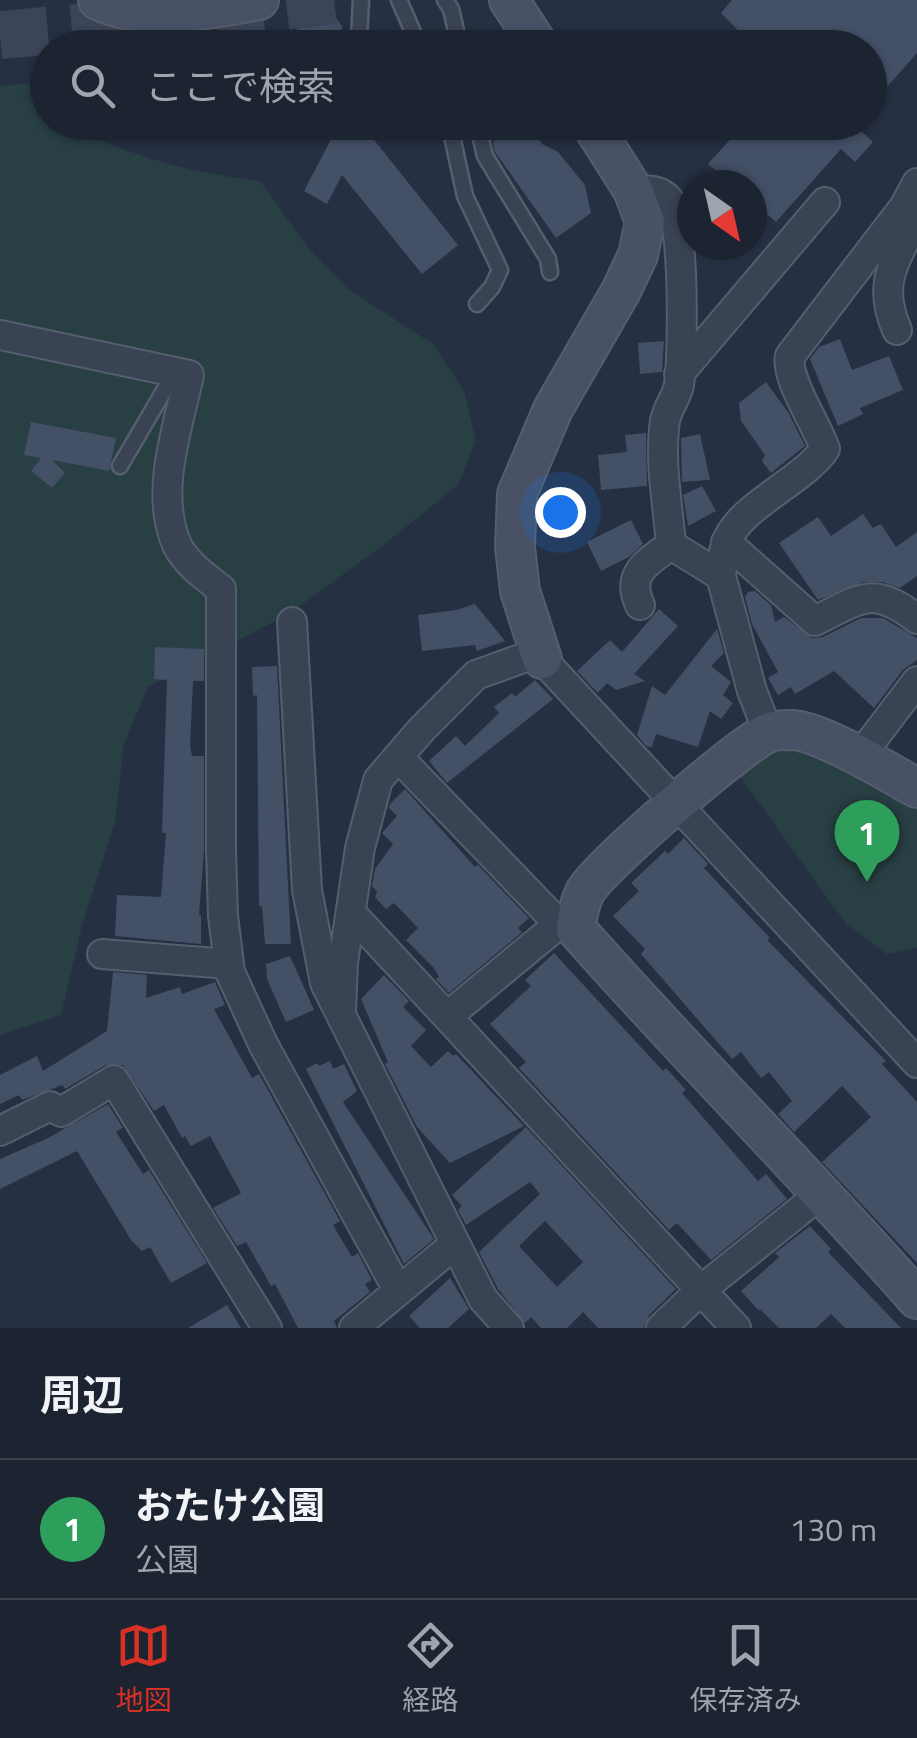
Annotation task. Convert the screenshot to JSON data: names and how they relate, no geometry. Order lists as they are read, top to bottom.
{
  "north": "bottom right",
  "page": {
    "search": "ここで検索",
    "pins": "1",
    "heading": "周辺",
    "list": [
      {
        "mark": "1",
        "name": "おたけ公園",
        "note": "公園",
        "value": "130 m"
      }
    ],
    "nav": ["地図", "経路", "保存済み"]
  }
}
